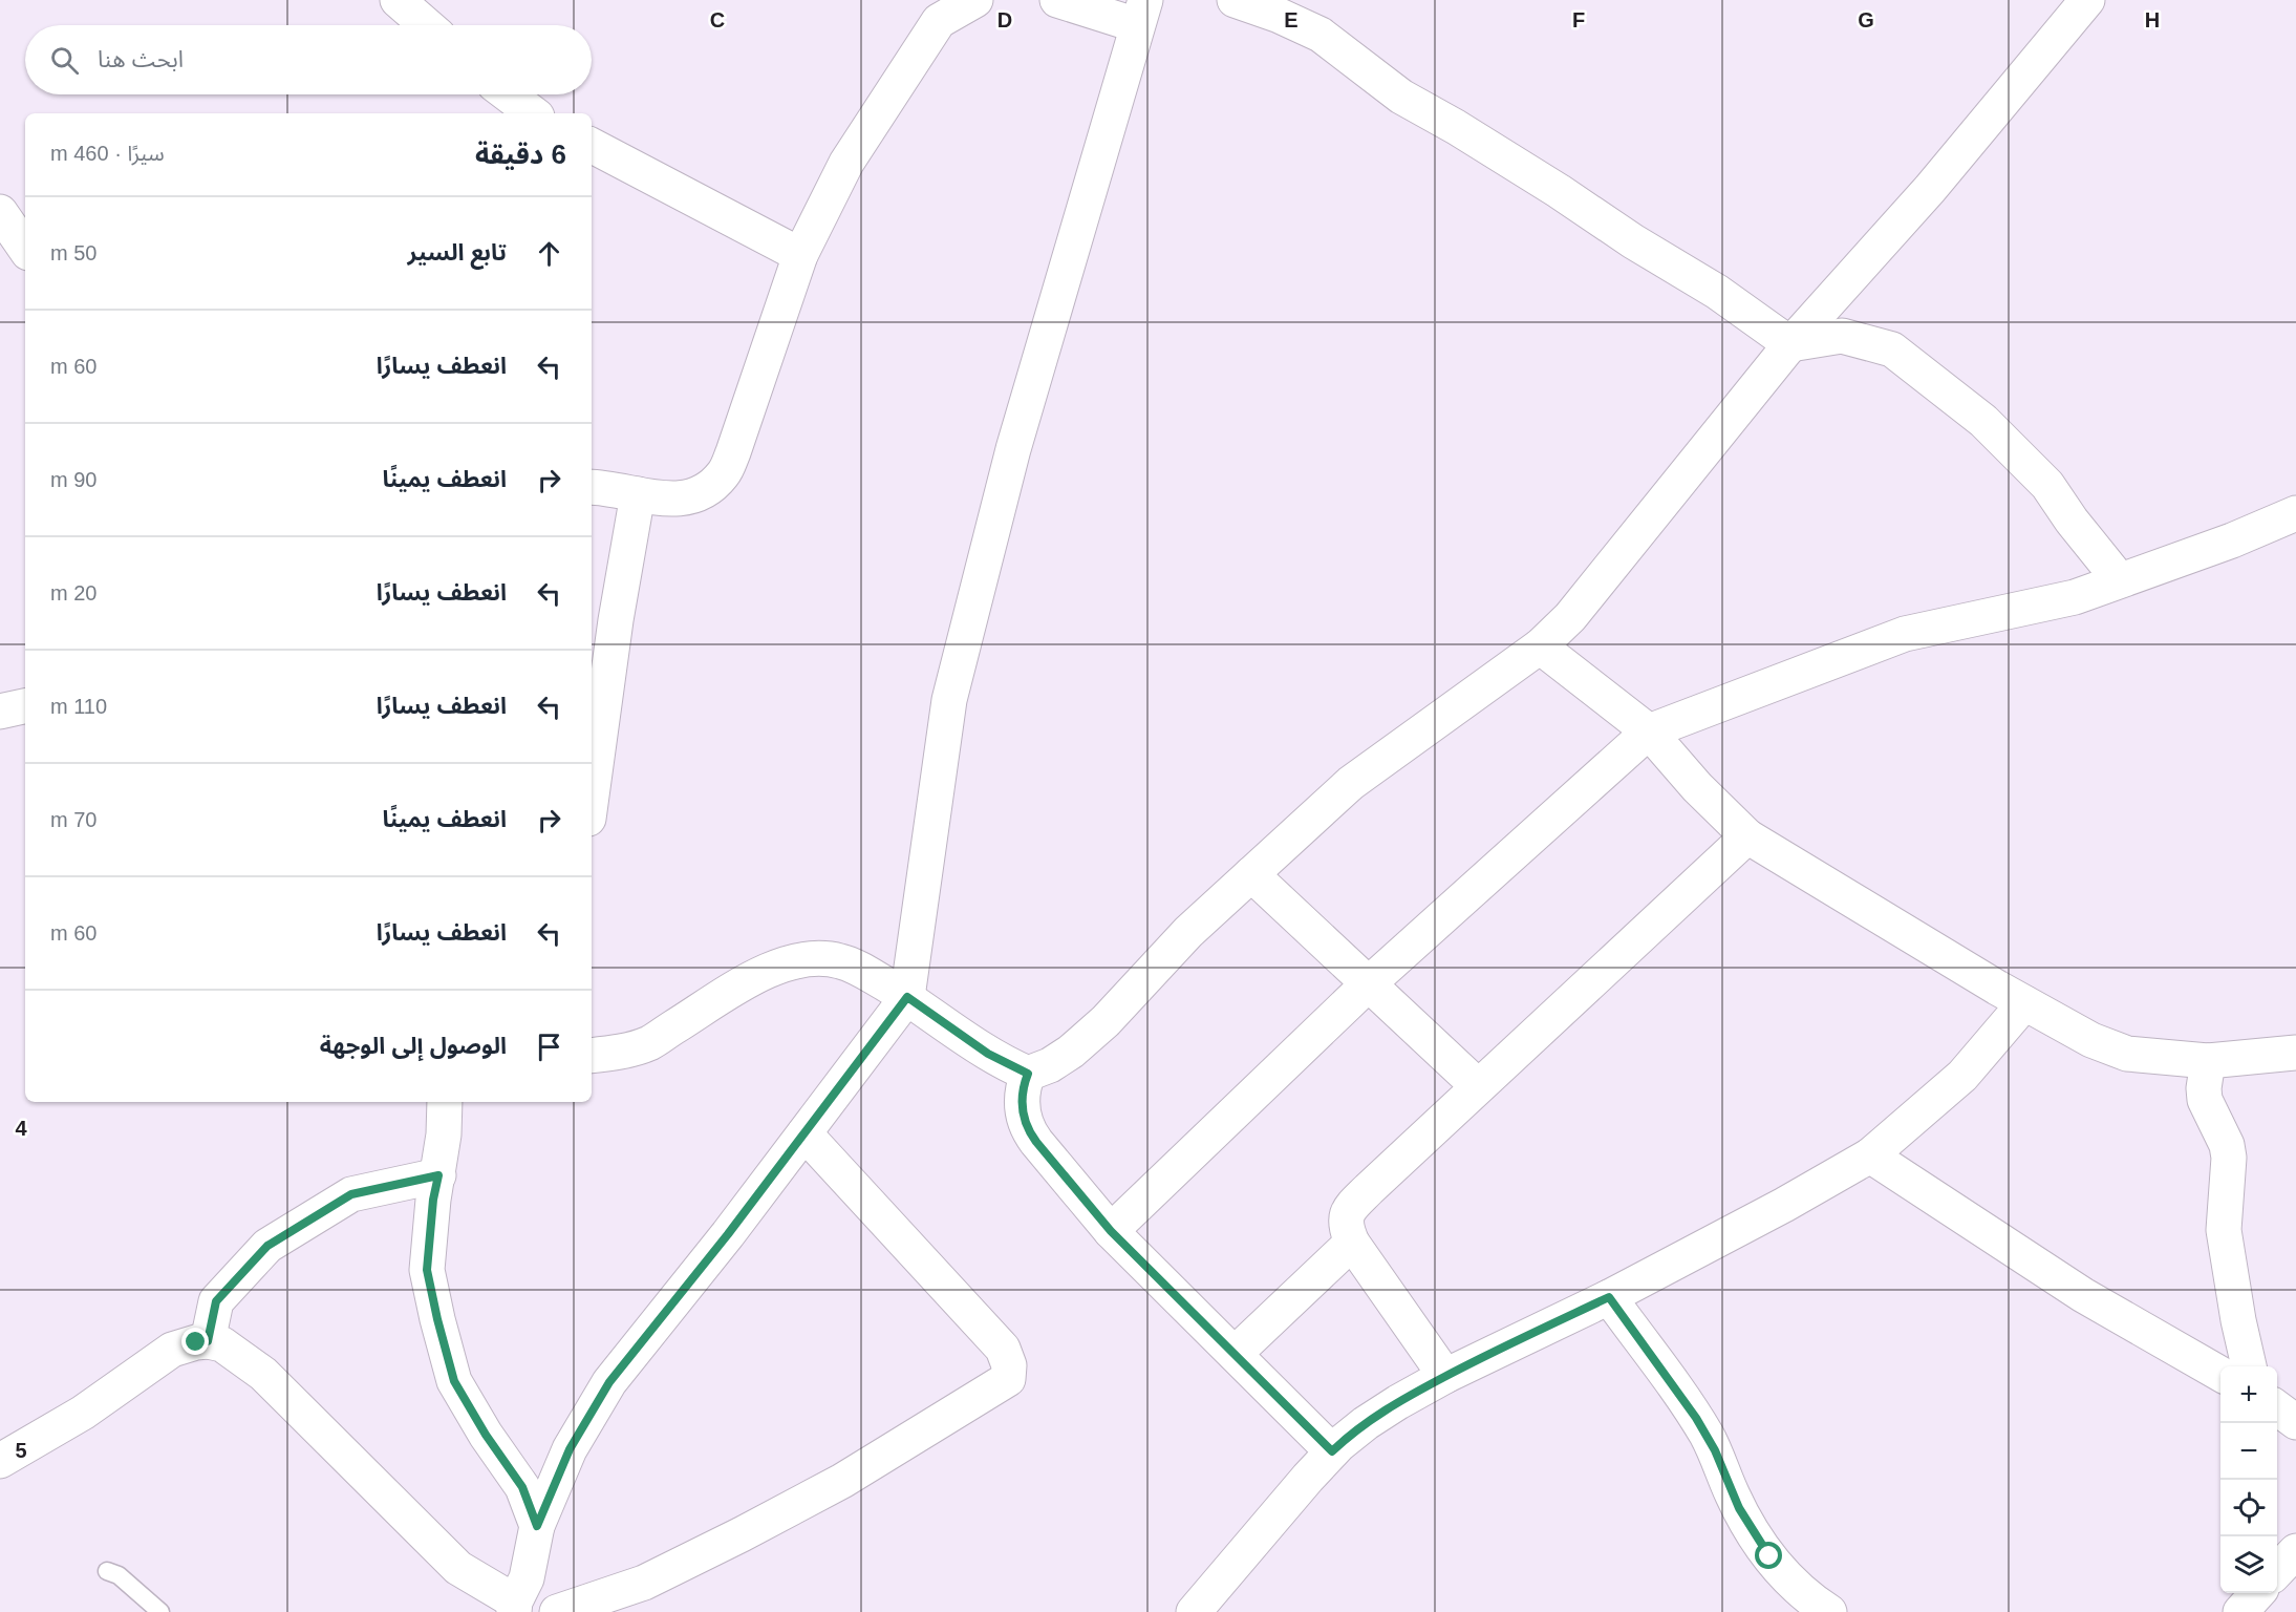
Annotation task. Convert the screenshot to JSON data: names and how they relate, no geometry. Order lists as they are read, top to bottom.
{
  "page": {
    "search": "ابحث هنا",
    "heading": ["6 دقيقة", "سيرًا · 460 m"],
    "list": [
      ["تابع السير", "50 m"],
      ["انعطف يسارًا", "60 m"],
      ["انعطف يمينًا", "90 m"],
      ["انعطف يسارًا", "20 m"],
      ["انعطف يسارًا", "110 m"],
      ["انعطف يمينًا", "70 m"],
      ["انعطف يسارًا", "60 m"],
      "الوصول إلى الوجهة"
    ],
    "map_buttons": ["+", "−"]
  },
  "grid": {
    "columns": [
      "C",
      "D",
      "E",
      "F",
      "G",
      "H"
    ],
    "rows": ["4", "5"]
  }
}
